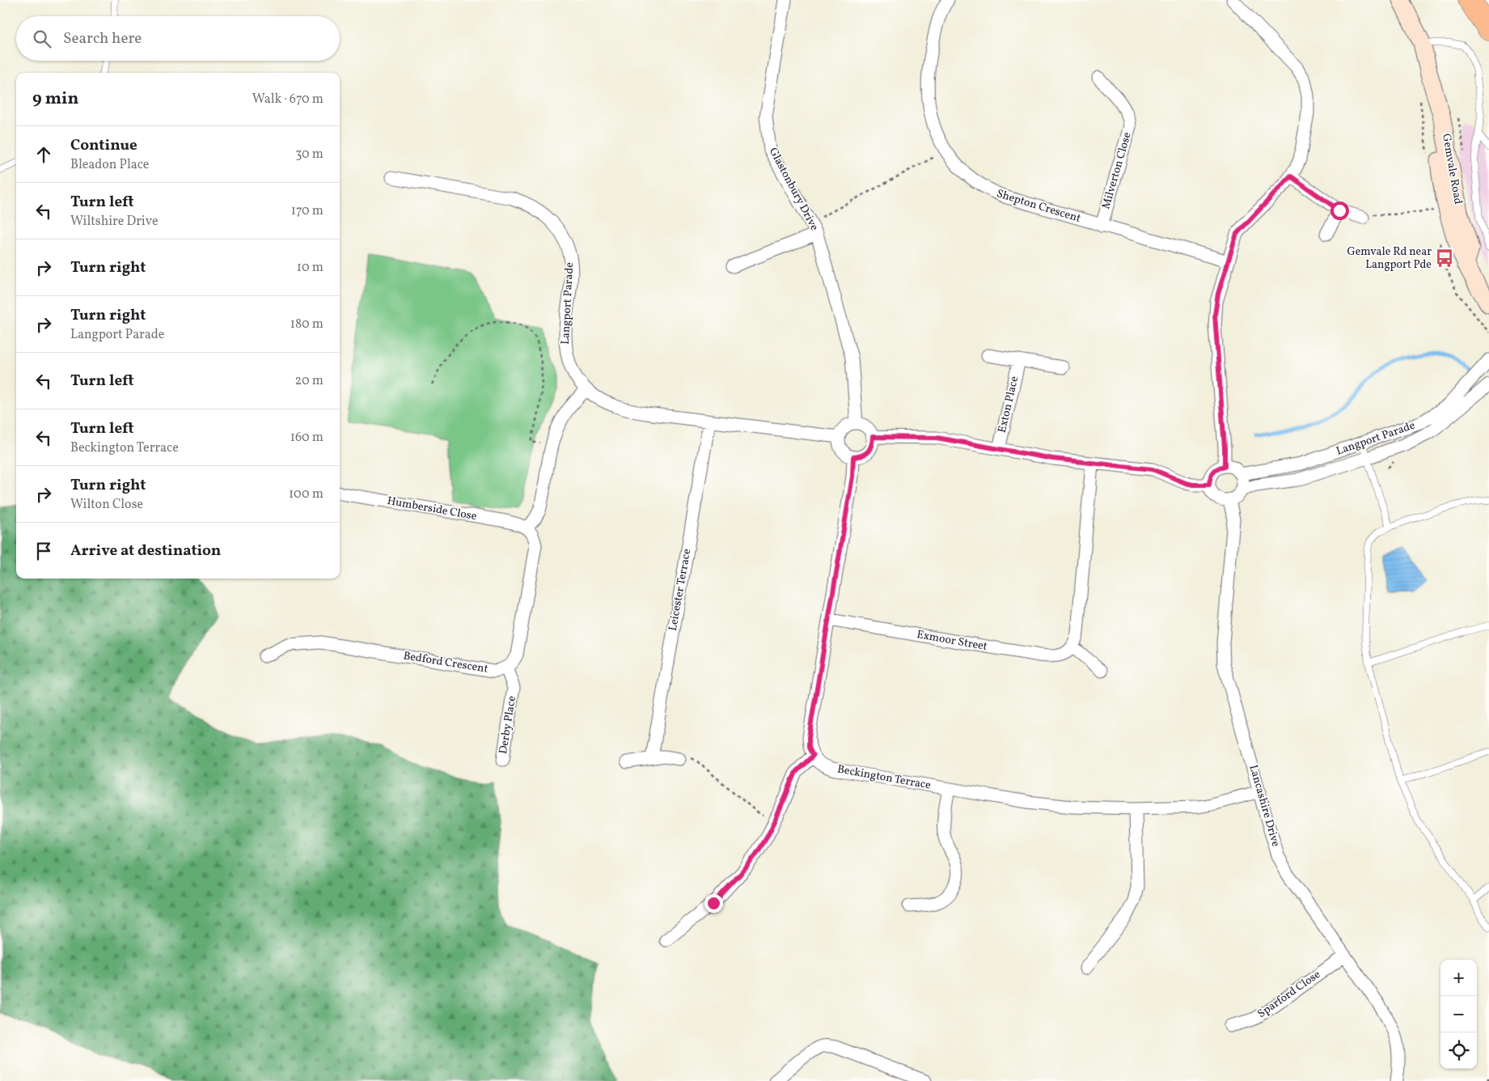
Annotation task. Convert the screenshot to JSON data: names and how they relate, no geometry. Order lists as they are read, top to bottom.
{
  "streets": {
    "main road": ["Gemvale Road"],
    "street": [
      "Milverton Close",
      "Glastonbury Drive",
      "Shepton Crescent",
      "Langport Parade",
      "Exton Place",
      "Humberside Close",
      "Leicester Terrace",
      "Exmoor Street",
      "Bedford Crescent",
      "Derby Place",
      "Beckington Terrace",
      "Lancashire Drive",
      "Sparford Close"
    ]
  },
  "crossings": [
    ["Milverton Close", "Shepton Crescent"],
    ["Glastonbury Drive", "Langport Parade"],
    ["Langport Parade", "Leicester Terrace"],
    ["Langport Parade", "Lancashire Drive"],
    ["Bedford Crescent", "Derby Place"],
    ["Beckington Terrace", "Lancashire Drive"],
    ["Lancashire Drive", "Sparford Close"]
  ],
  "places": {
    "bus stop": ["Gemvale Rd near Langport Pde"]
  },
  "page": {
    "search": "Search here",
    "heading": ["9 min", "Walk · 670 m"],
    "list": [
      ["Continue", "Bleadon Place", "30 m"],
      ["Turn left", "Wiltshire Drive", "170 m"],
      ["Turn right", "10 m"],
      ["Turn right", "Langport Parade", "180 m"],
      ["Turn left", "20 m"],
      ["Turn left", "Beckington Terrace", "160 m"],
      ["Turn right", "Wilton Close", "100 m"],
      "Arrive at destination"
    ],
    "map_buttons": ["+", "−"]
  }
}
